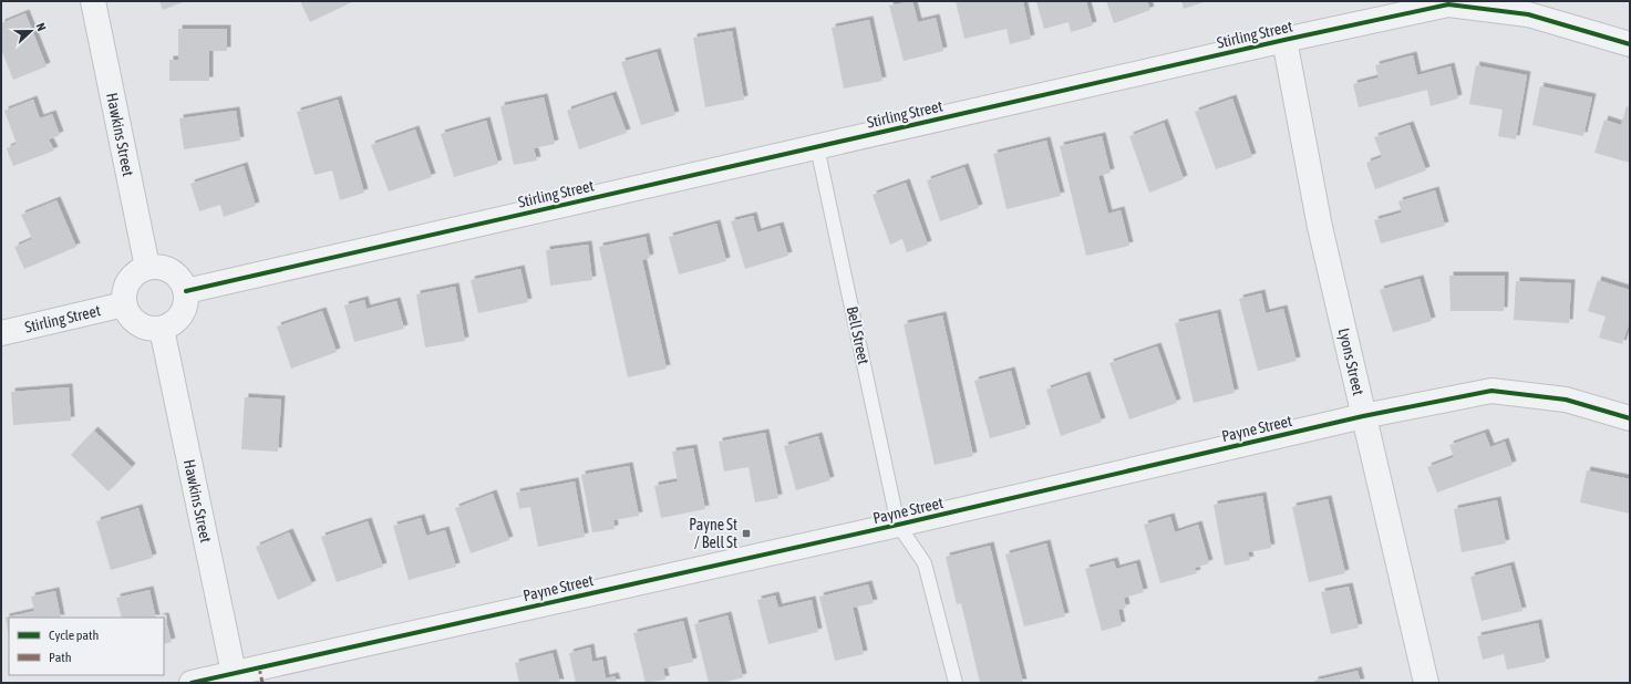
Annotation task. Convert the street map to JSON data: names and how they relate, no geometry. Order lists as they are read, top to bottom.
{
  "streets": {
    "street": [
      "Stirling Street",
      "Hawkins Street",
      "Lyons Street",
      "Payne Street"
    ],
    "lane": ["Bell Street"]
  },
  "crossings": [
    ["Stirling Street", "Hawkins Street"],
    ["Stirling Street", "Bell Street"],
    ["Stirling Street", "Lyons Street"],
    ["Hawkins Street", "Payne Street"],
    ["Bell Street", "Payne Street"],
    ["Lyons Street", "Payne Street"]
  ],
  "places": {
    "transit": ["Payne St / Bell St"]
  },
  "legend": ["Cycle path", "Path"],
  "north": "right"
}
